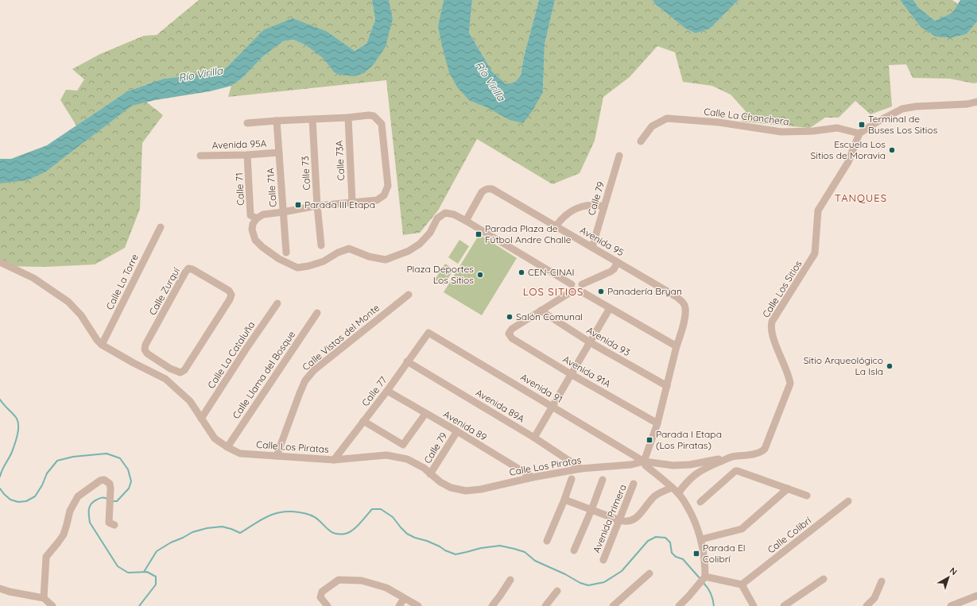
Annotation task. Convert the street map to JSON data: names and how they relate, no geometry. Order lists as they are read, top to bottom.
{
  "streets": {
    "street": [
      "Calle La Chanchera",
      "Avenida 95A",
      "Calle 73A",
      "Calle 73",
      "Calle 71A",
      "Calle 71",
      "Calle 79",
      "Avenida 95",
      "Calle La Torre",
      "Calle Los Sitios",
      "Calle Zurquí",
      "Calle Vistas del Monte",
      "Avenida 93",
      "Calle La Cataluña",
      "Avenida 91A",
      "Calle Llama del Bosque",
      "Avenida 91",
      "Calle 77",
      "Avenida 89A",
      "Avenida 89",
      "Calle Los Piratas",
      "Avenida Primera",
      "Calle Colibrí"
    ]
  },
  "crossings": [
    ["Calle La Chanchera", "Calle Los Sitios"],
    ["Avenida 95A", "Calle 71A"],
    ["Avenida 95A", "Calle 71"],
    ["Calle 79", "Avenida 95"],
    ["Calle 79", "Avenida 89"],
    ["Calle 79", "Calle Los Piratas"],
    ["Avenida 95", "Avenida 93"],
    ["Avenida 95", "Avenida 91A"],
    ["Avenida 95", "Avenida 91"],
    ["Avenida 95", "Calle Los Piratas"],
    ["Calle La Torre", "Calle Los Piratas"],
    ["Calle Vistas del Monte", "Calle Los Piratas"],
    ["Avenida 93", "Avenida 91A"],
    ["Calle La Cataluña", "Calle Los Piratas"],
    ["Calle Llama del Bosque", "Calle Los Piratas"],
    ["Avenida 91", "Calle 77"],
    ["Avenida 91", "Calle Los Piratas"],
    ["Calle 77", "Avenida 89A"],
    ["Calle 77", "Avenida 89"],
    ["Calle 77", "Calle Los Piratas"],
    ["Avenida 89A", "Calle Los Piratas"],
    ["Avenida 89", "Calle Los Piratas"]
  ],
  "districts": ["TANQUES", "LOS SITIOS"],
  "water": ["Río Virilla"],
  "places": {
    "transit": [
      "Terminal de Buses Los Sitios",
      "Parada III Etapa",
      "Parada Plaza de Fútbol Andre Challe",
      "Parada I Etapa (Los Piratas)",
      "Parada El Colibrí"
    ],
    "other": [
      "Escuela Los Sitios de Moravia",
      "CEN-CINAI",
      "Plaza Deportes Los Sitios",
      "Panadería Bryan",
      "Salón Comunal",
      "Sitio Arqueológico La Isla"
    ]
  },
  "north": "top right"
}
